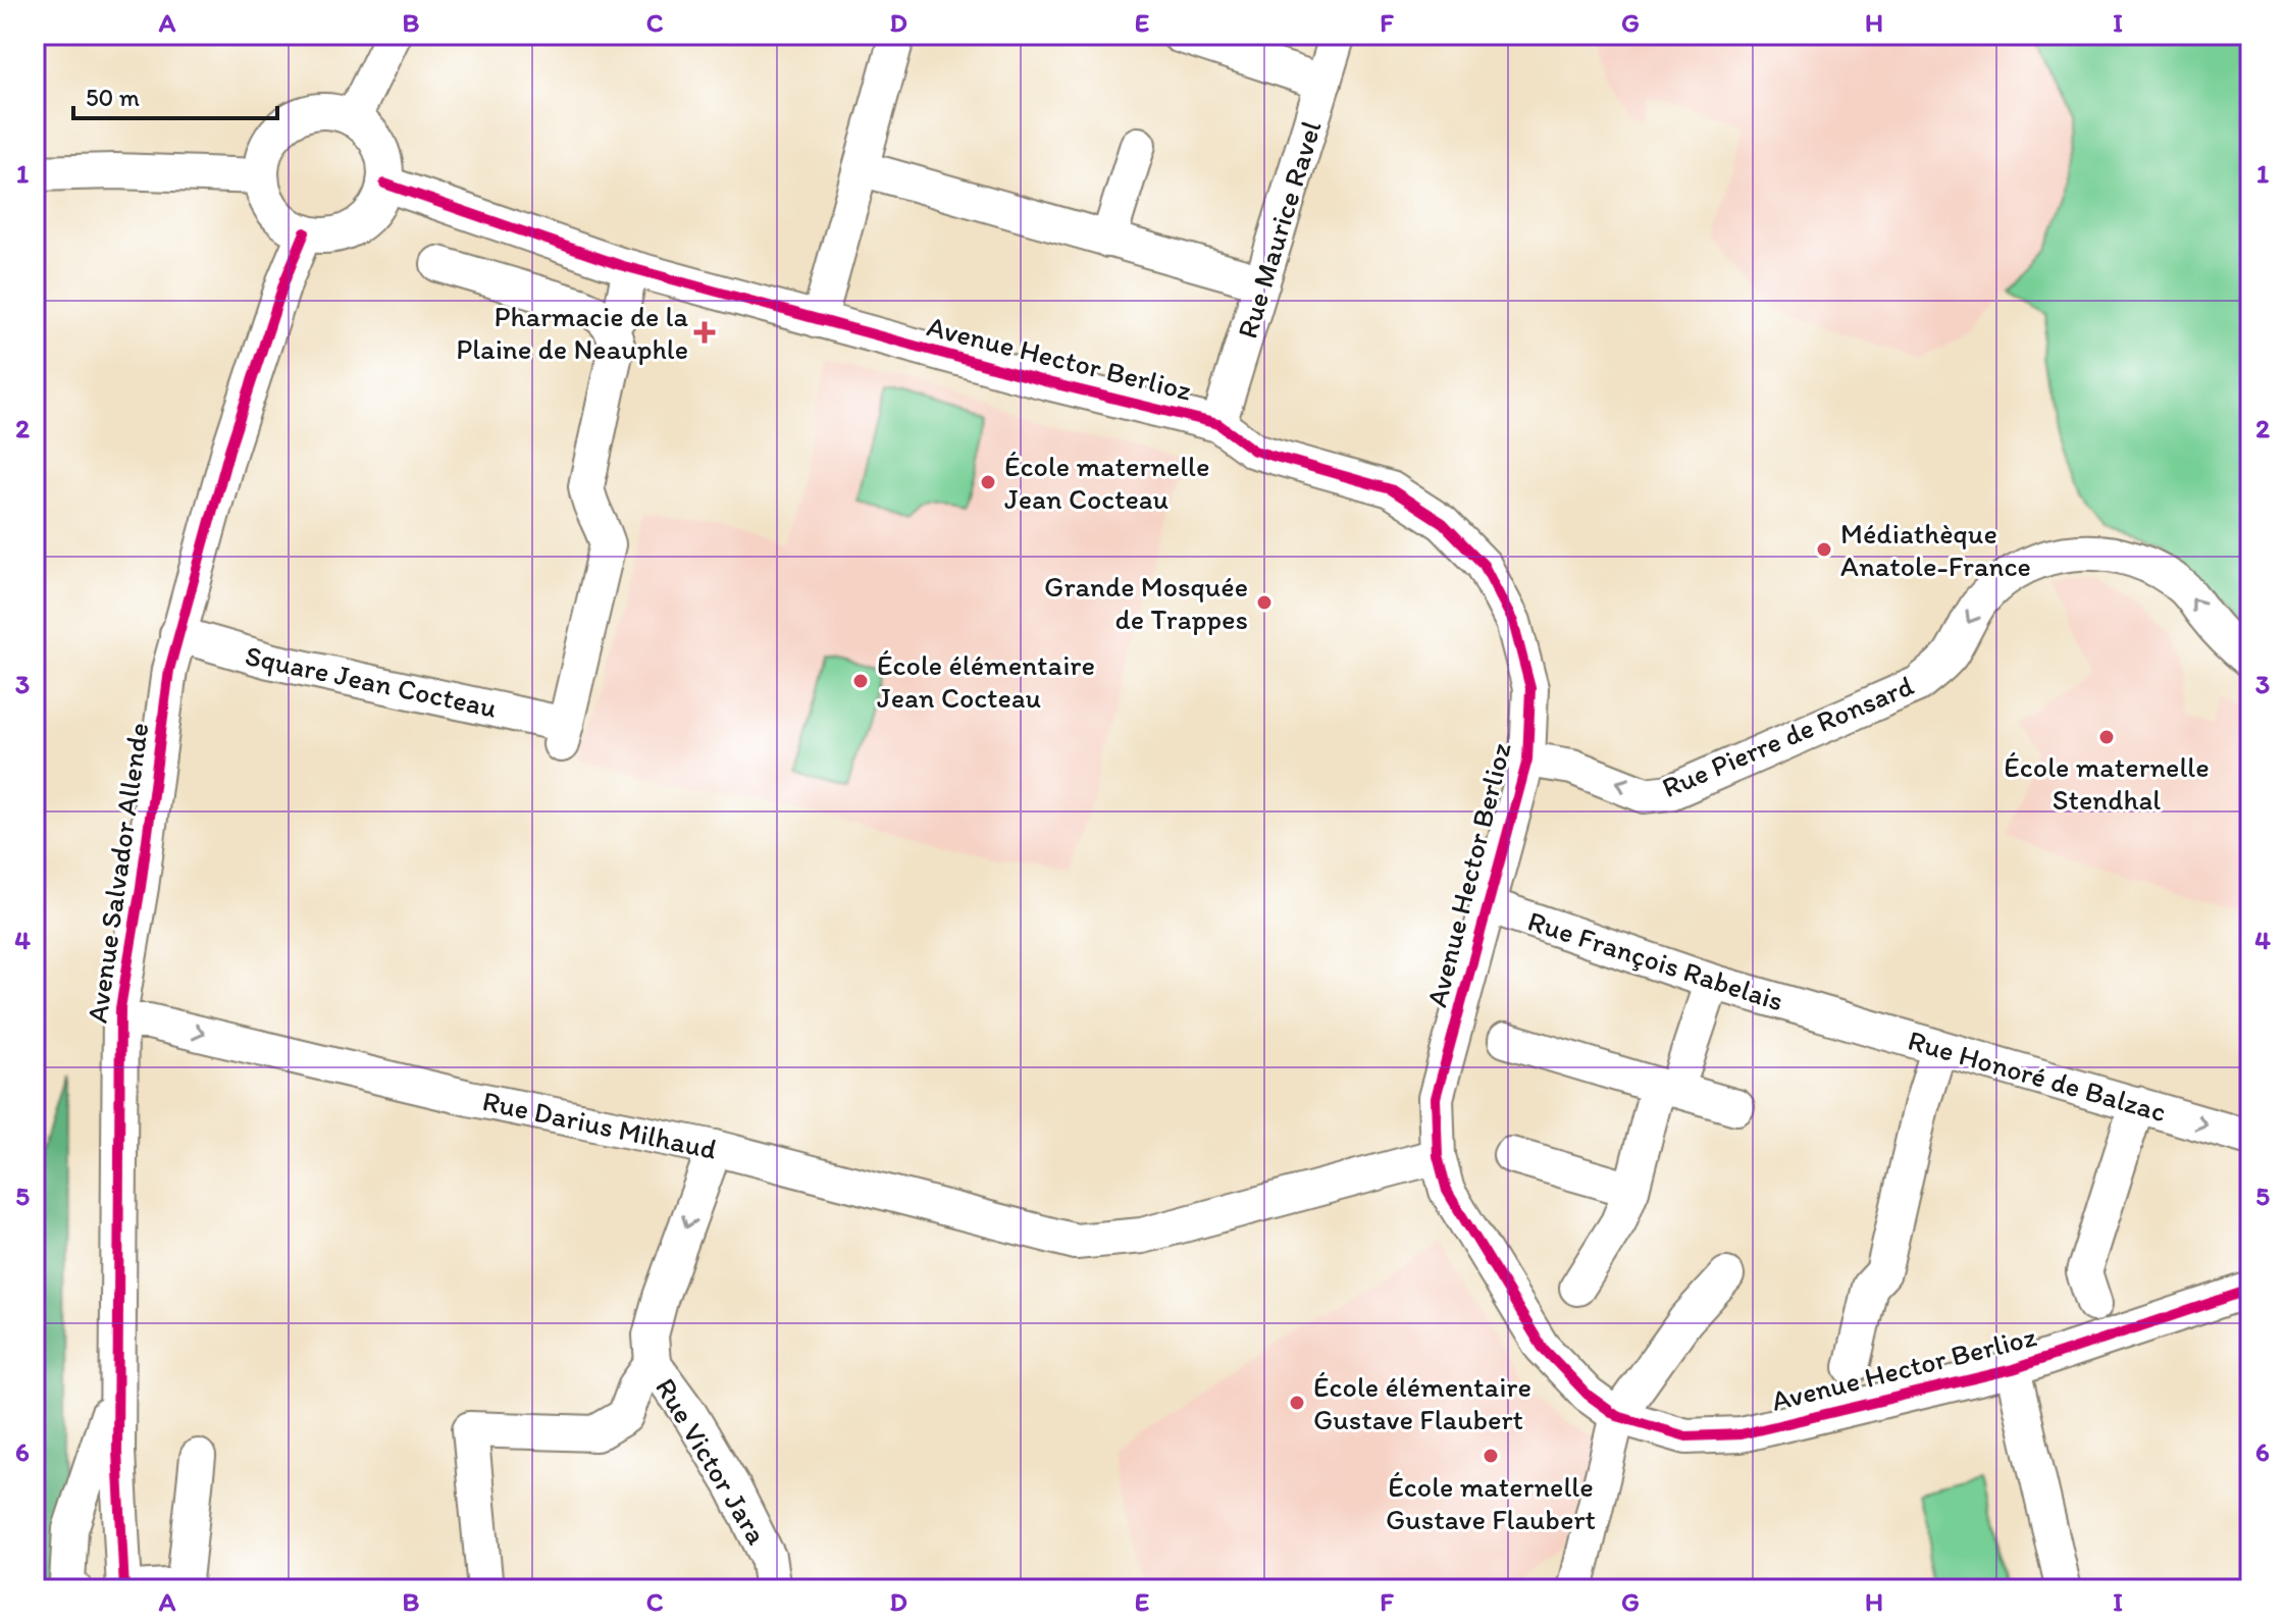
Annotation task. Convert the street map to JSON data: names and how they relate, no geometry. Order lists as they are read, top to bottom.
{
  "streets": {
    "street": [
      "Rue Maurice Ravel",
      "Avenue Hector Berlioz",
      "Square Jean Cocteau",
      "Rue Pierre de Ronsard",
      "Avenue Salvador Allende",
      "Rue François Rabelais",
      "Rue Honoré de Balzac",
      "Rue Darius Milhaud",
      "Rue Victor Jara"
    ]
  },
  "crossings": [
    ["Rue Maurice Ravel", "Avenue Hector Berlioz"],
    ["Avenue Hector Berlioz", "Rue Pierre de Ronsard"],
    ["Avenue Hector Berlioz", "Avenue Salvador Allende"],
    ["Avenue Hector Berlioz", "Rue François Rabelais"],
    ["Avenue Hector Berlioz", "Rue Darius Milhaud"],
    ["Square Jean Cocteau", "Avenue Salvador Allende"],
    ["Avenue Salvador Allende", "Rue Darius Milhaud"],
    ["Rue François Rabelais", "Rue Honoré de Balzac"],
    ["Rue Darius Milhaud", "Rue Victor Jara"]
  ],
  "one_way": ["Rue Pierre de Ronsard", "Rue Darius Milhaud", "Rue Victor Jara"],
  "places": {
    "health": ["Pharmacie de la Plaine de Neauphle"],
    "other": [
      "École maternelle Jean Cocteau",
      "Médiathèque Anatole-France",
      "Grande Mosquée de Trappes",
      "École élémentaire Jean Cocteau",
      "École maternelle Stendhal",
      "École élémentaire Gustave Flaubert",
      "École maternelle Gustave Flaubert"
    ]
  },
  "scale_bar": "50 m",
  "grid": {
    "columns": [
      "A",
      "B",
      "C",
      "D",
      "E",
      "F",
      "G",
      "H",
      "I"
    ],
    "rows": [
      "1",
      "2",
      "3",
      "4",
      "5",
      "6"
    ]
  }
}
